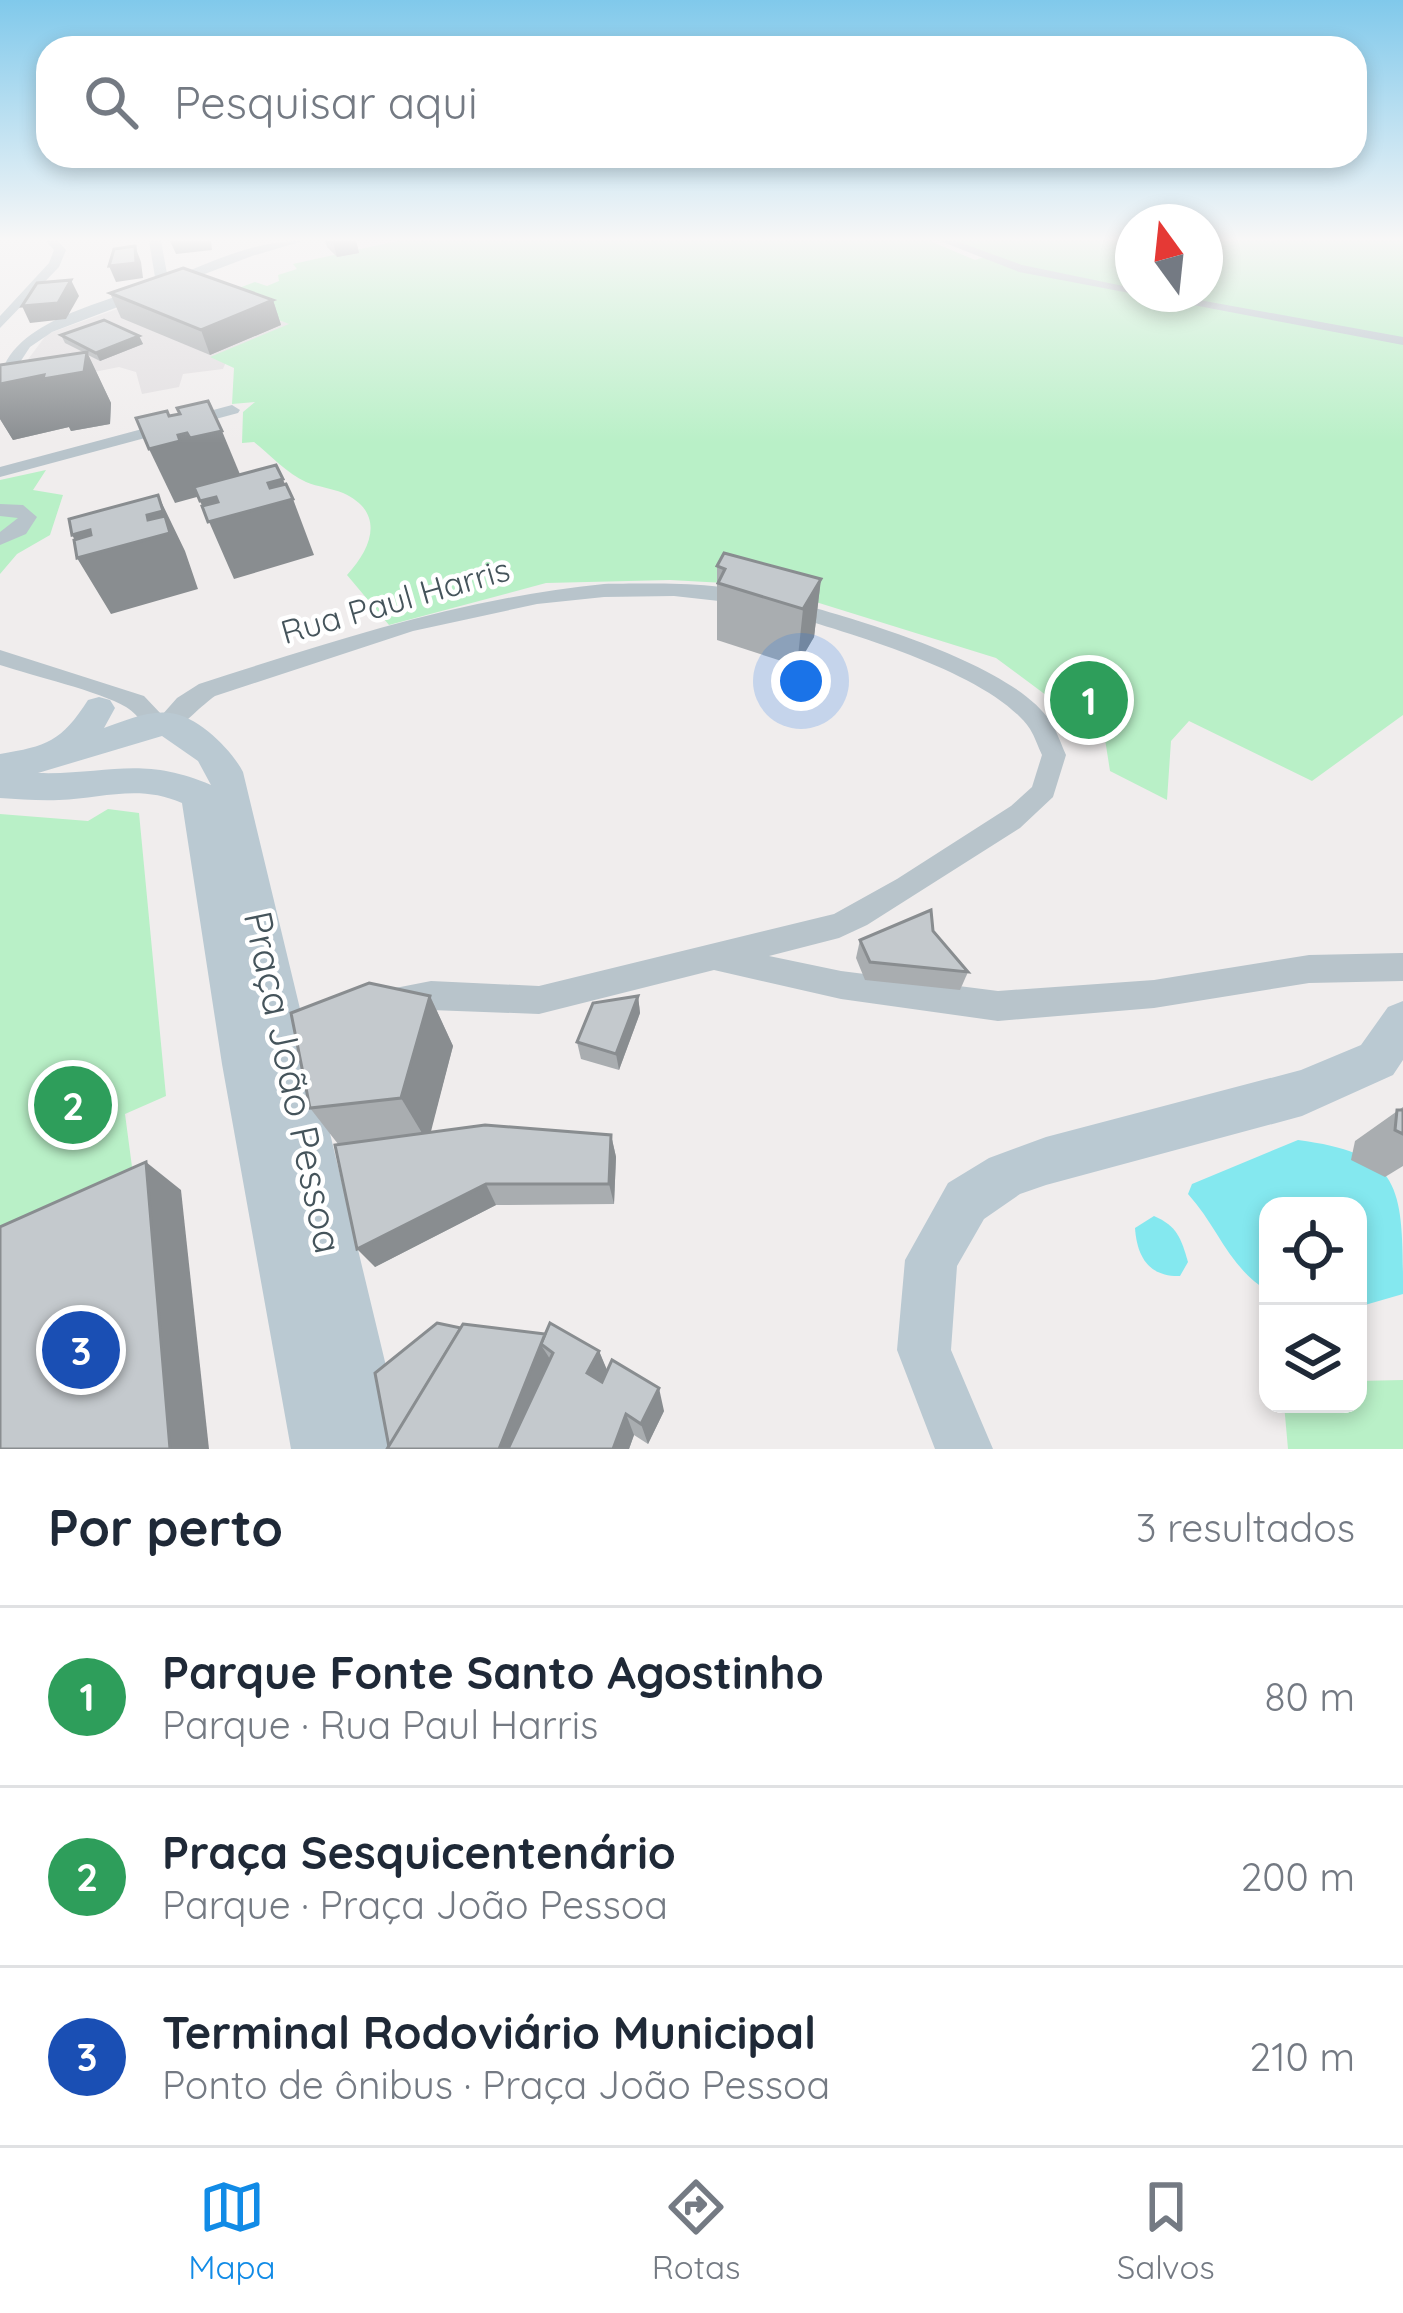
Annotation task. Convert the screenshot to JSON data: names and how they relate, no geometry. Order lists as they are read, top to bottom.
{
  "streets": {
    "street": ["Rua Paul Harris", "Praça João Pessoa"]
  },
  "crossings": [
    ["Rua Paul Harris", "Praça João Pessoa"]
  ],
  "north": "top",
  "page": {
    "search": "Pesquisar aqui",
    "pins": ["1", "2", "3"],
    "heading": ["Por perto", "3 resultados"],
    "list": [
      {
        "mark": "1",
        "name": "Parque Fonte Santo Agostinho",
        "note": "Parque · Rua Paul Harris",
        "value": "80 m"
      },
      {
        "mark": "2",
        "name": "Praça Sesquicentenário",
        "note": "Parque · Praça João Pessoa",
        "value": "200 m"
      },
      {
        "mark": "3",
        "name": "Terminal Rodoviário Municipal",
        "note": "Ponto de ônibus · Praça João Pessoa",
        "value": "210 m"
      }
    ],
    "nav": ["Mapa", "Rotas", "Salvos"]
  }
}
